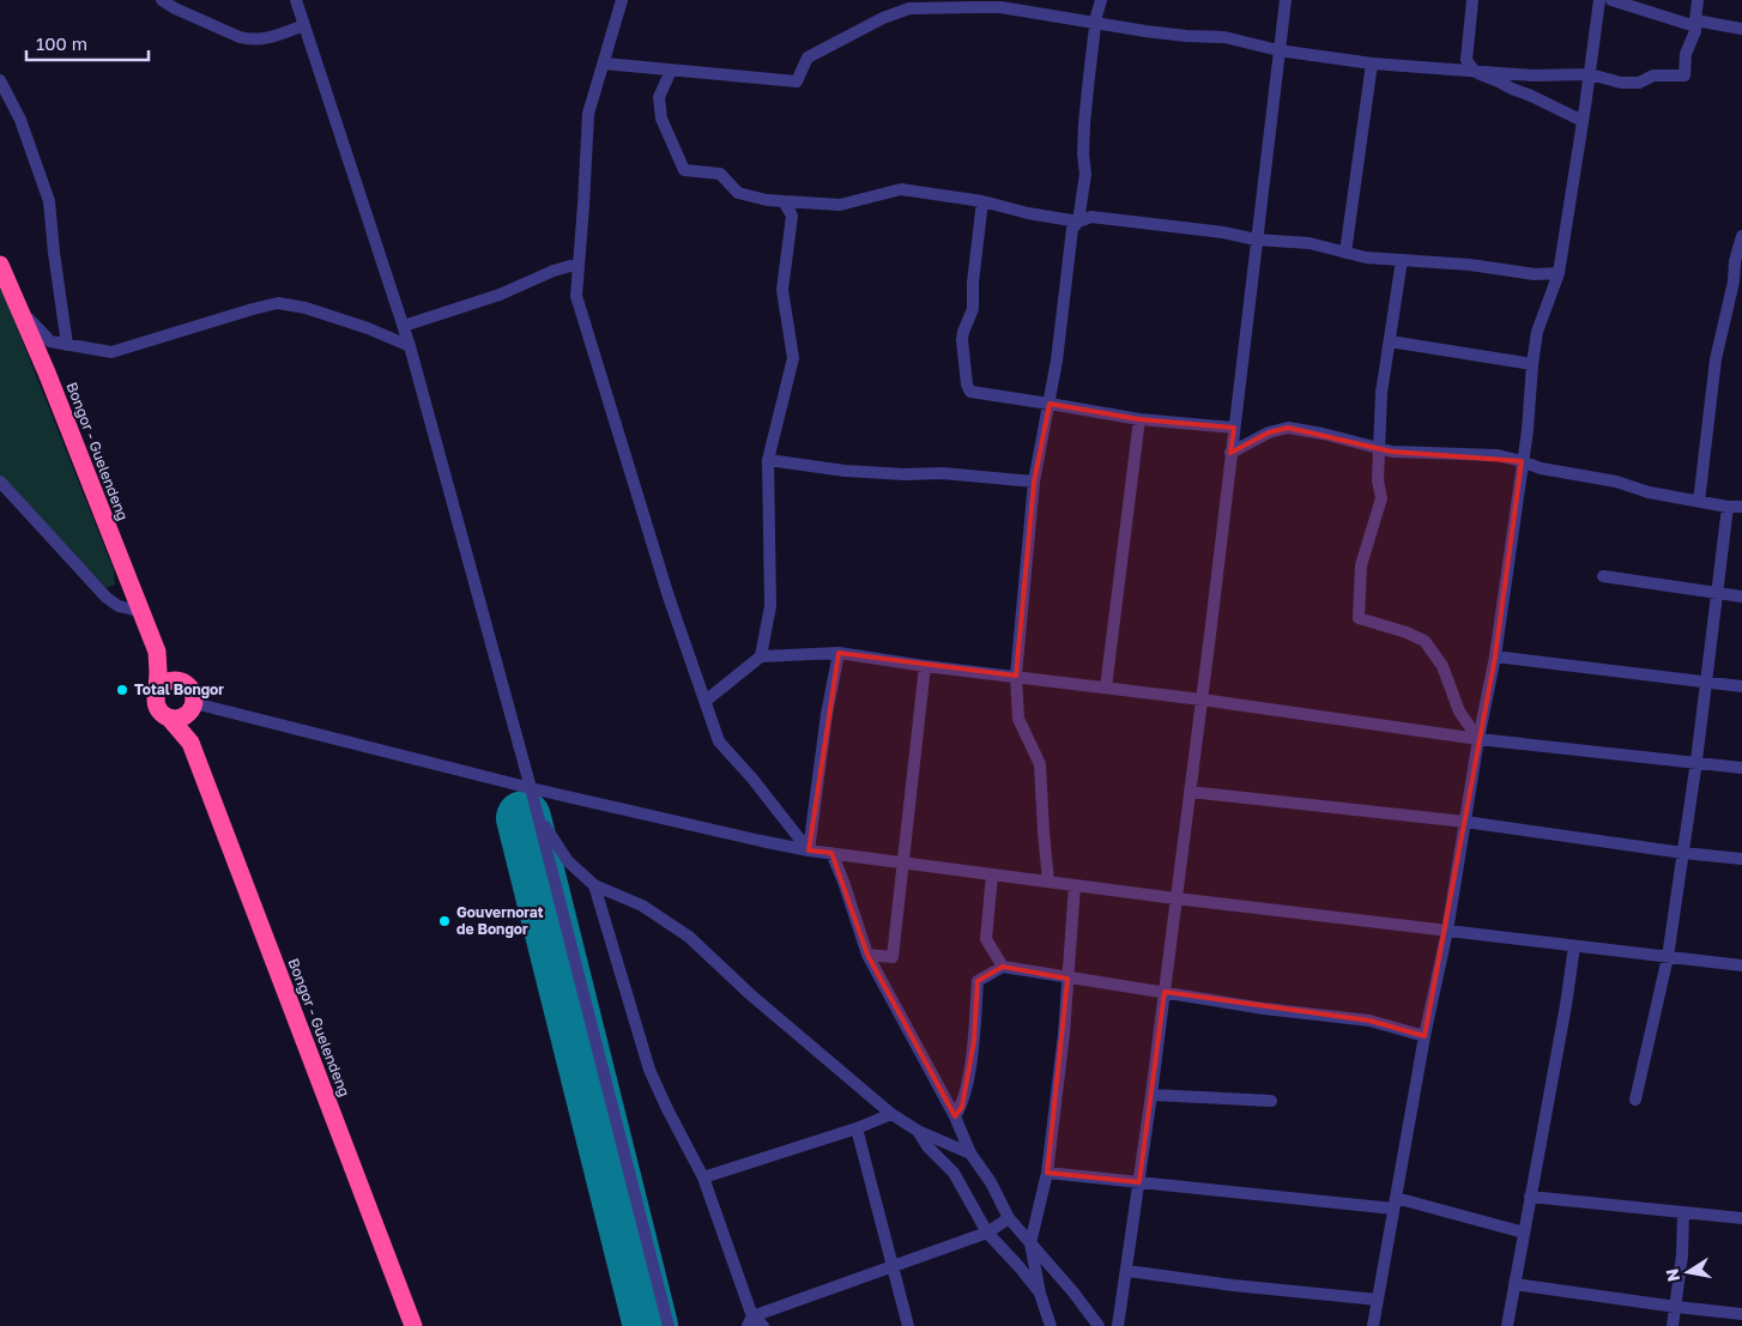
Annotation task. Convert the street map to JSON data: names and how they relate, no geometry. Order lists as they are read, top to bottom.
{
  "streets": {
    "highway": ["Bongor - Guelendeng"]
  },
  "places": ["Total Bongor", "Gouvernorat de Bongor"],
  "scale_bar": "100 m",
  "north": "left"
}
